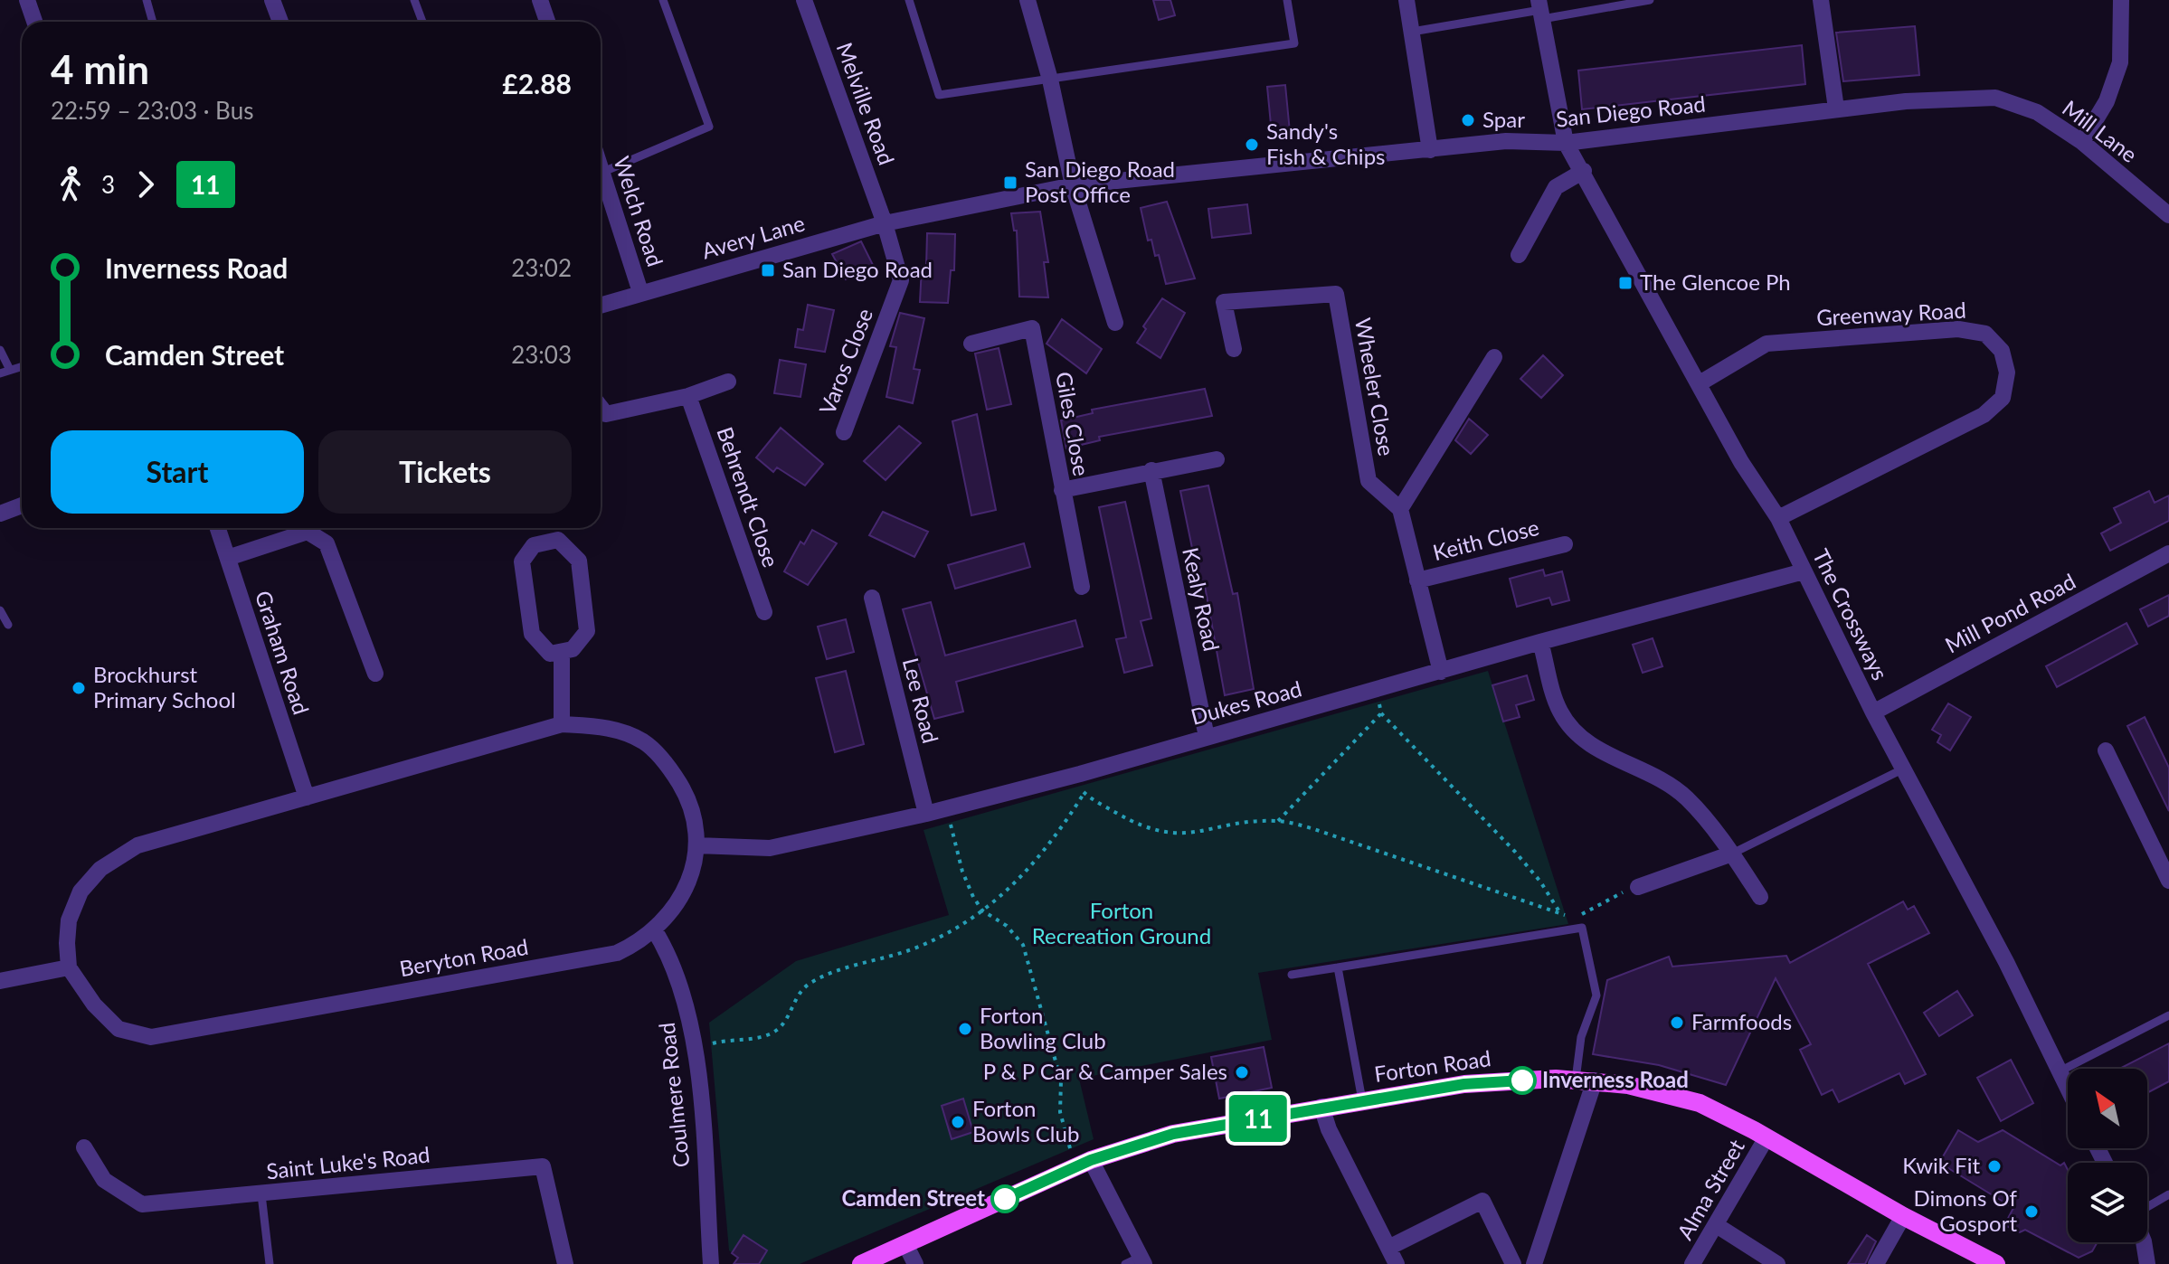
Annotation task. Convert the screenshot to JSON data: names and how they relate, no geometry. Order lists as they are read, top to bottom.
{
  "streets": {
    "main road": ["Forton Road"],
    "street": [
      "Melville Road",
      "San Diego Road",
      "Mill Lane",
      "Welch Road",
      "Avery Lane",
      "Greenway Road",
      "Varos Close",
      "Wheeler Close",
      "Giles Close",
      "Behrendt Close",
      "Keith Close",
      "Kealy Road",
      "Mill Pond Road",
      "The Crossways",
      "Graham Road",
      "Lee Road",
      "Dukes Road",
      "Beryton Road",
      "Coulmere Road",
      "Saint Luke's Road",
      "Alma Street"
    ]
  },
  "crossings": [
    ["Melville Road", "Avery Lane"],
    ["Melville Road", "Varos Close"],
    ["San Diego Road", "Mill Lane"],
    ["San Diego Road", "Avery Lane"],
    ["San Diego Road", "The Crossways"],
    ["Welch Road", "Avery Lane"],
    ["Avery Lane", "Varos Close"],
    ["Greenway Road", "The Crossways"],
    ["Kealy Road", "Dukes Road"],
    ["Mill Pond Road", "The Crossways"],
    ["The Crossways", "Dukes Road"],
    ["Graham Road", "Beryton Road"],
    ["Lee Road", "Dukes Road"],
    ["Dukes Road", "Beryton Road"],
    ["Beryton Road", "Coulmere Road"],
    ["Forton Road", "Alma Street"]
  ],
  "parks": ["Forton Recreation Ground"],
  "places": {
    "other": [
      "Spar",
      "Sandy's Fish & Chips",
      "Brockhurst Primary School",
      "Farmfoods",
      "Forton Bowling Club",
      "P & P Car & Camper Sales",
      "Inverness Road",
      "Forton Bowls Club",
      "Kwik Fit",
      "Camden Street",
      "Dimons Of Gosport"
    ],
    "transit": ["San Diego Road Post Office", "San Diego Road", "The Glencoe Ph"]
  },
  "lines": ["bus line 11"],
  "north": "top left",
  "page": {
    "on_map": "11",
    "heading": ["4 min", "22:59 – 23:03 · Bus", "£2.88"],
    "legs": ["3", "11"],
    "list": [
      {
        "name": "Inverness Road",
        "value": "23:02"
      },
      {
        "name": "Camden Street",
        "value": "23:03"
      }
    ],
    "buttons": ["Start", "Tickets"]
  }
}
